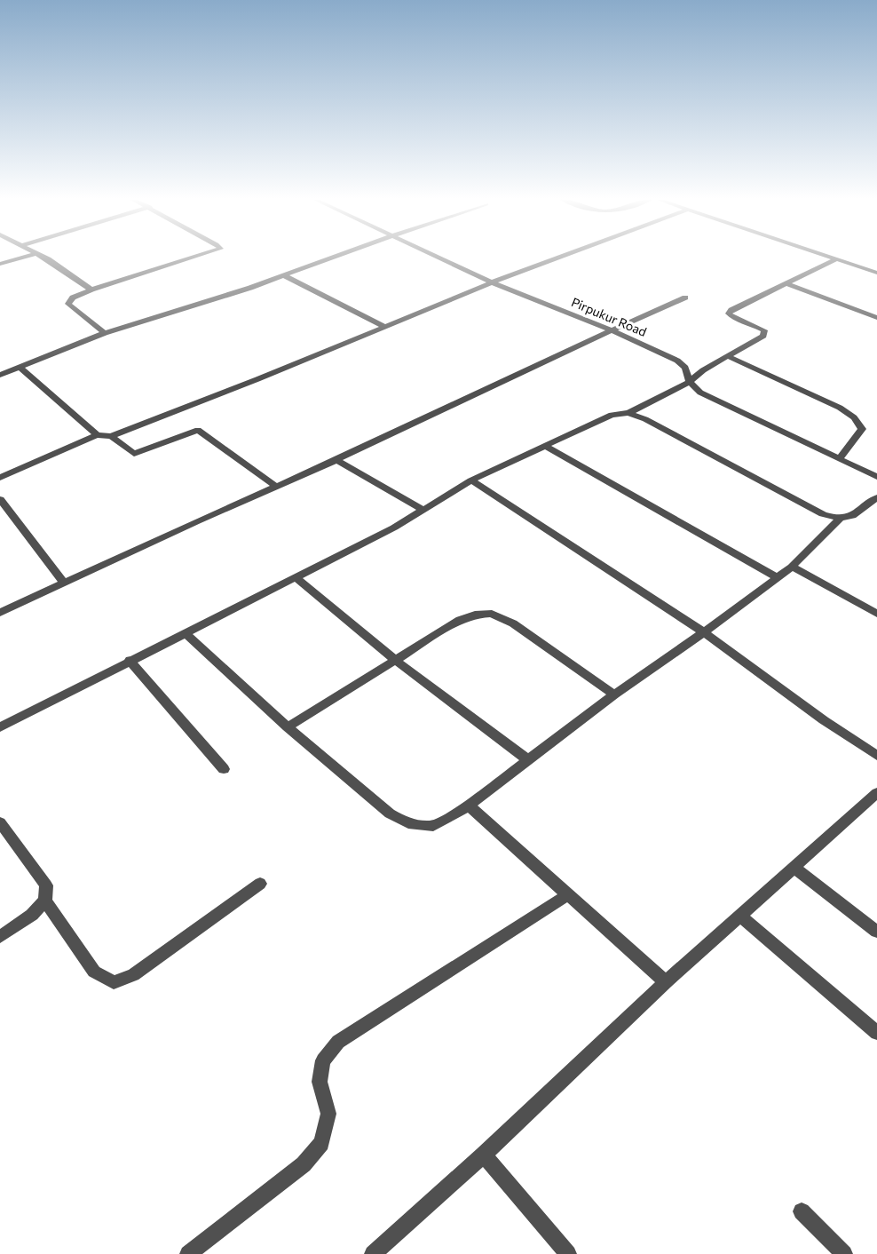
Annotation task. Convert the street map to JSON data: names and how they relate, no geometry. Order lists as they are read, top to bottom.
{
  "streets": {
    "street": ["Pirpukur Road"]
  }
}
